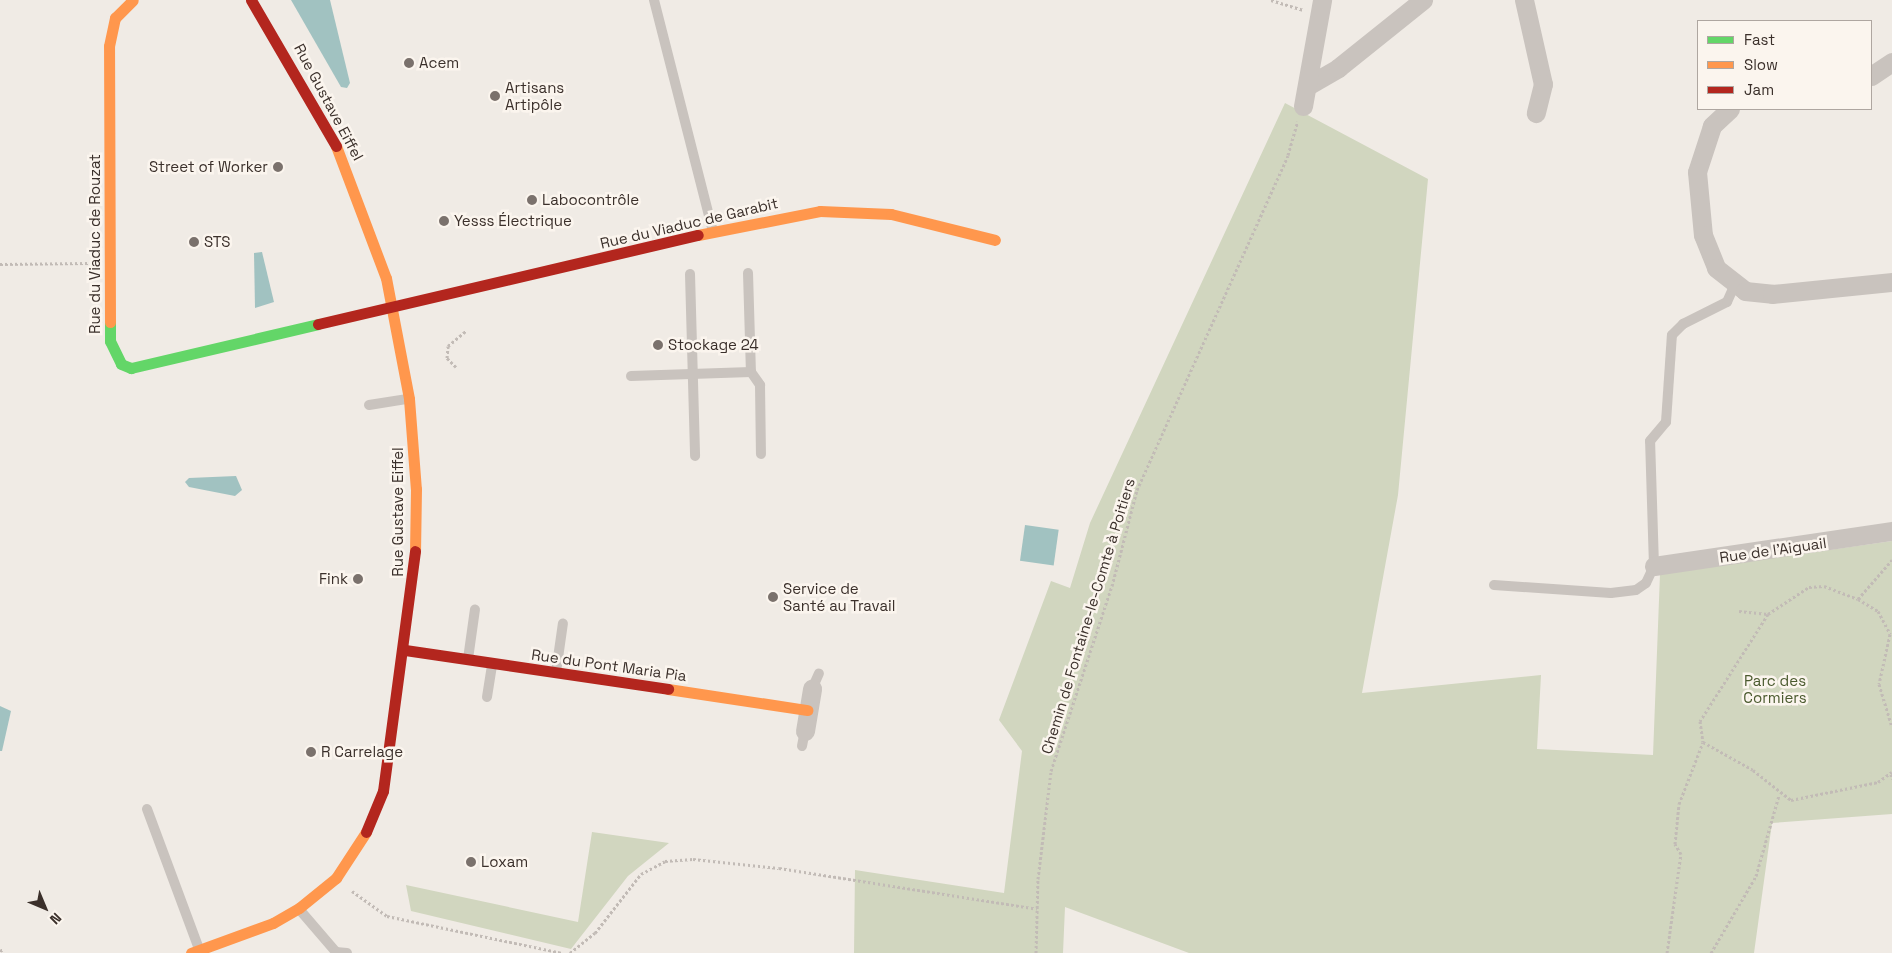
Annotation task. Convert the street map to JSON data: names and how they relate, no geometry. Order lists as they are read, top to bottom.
{
  "streets": {
    "street": [
      "Rue Gustave Eiffel",
      "Rue du Viaduc de Garabit",
      "Rue du Viaduc de Rouzat",
      "Rue de l’Aiguail",
      "Rue du Pont Maria Pia"
    ],
    "path": ["Chemin de Fontaine-le-Comte à Poitiers"]
  },
  "crossings": [
    ["Rue Gustave Eiffel", "Rue du Viaduc de Garabit"],
    ["Rue Gustave Eiffel", "Rue du Viaduc de Rouzat"],
    ["Rue Gustave Eiffel", "Rue du Pont Maria Pia"],
    ["Rue du Viaduc de Garabit", "Rue du Viaduc de Rouzat"]
  ],
  "parks": ["Parc des Cormiers"],
  "places": [
    "Acem",
    "Artisans Artipôle",
    "Street of Worker",
    "Labocontrôle",
    "Yesss Électrique",
    "STS",
    "Stockage 24",
    "Fink",
    "Service de Santé au Travail",
    "R Carrelage",
    "Loxam"
  ],
  "legend": ["Fast", "Slow", "Jam"],
  "north": "bottom right"
}
